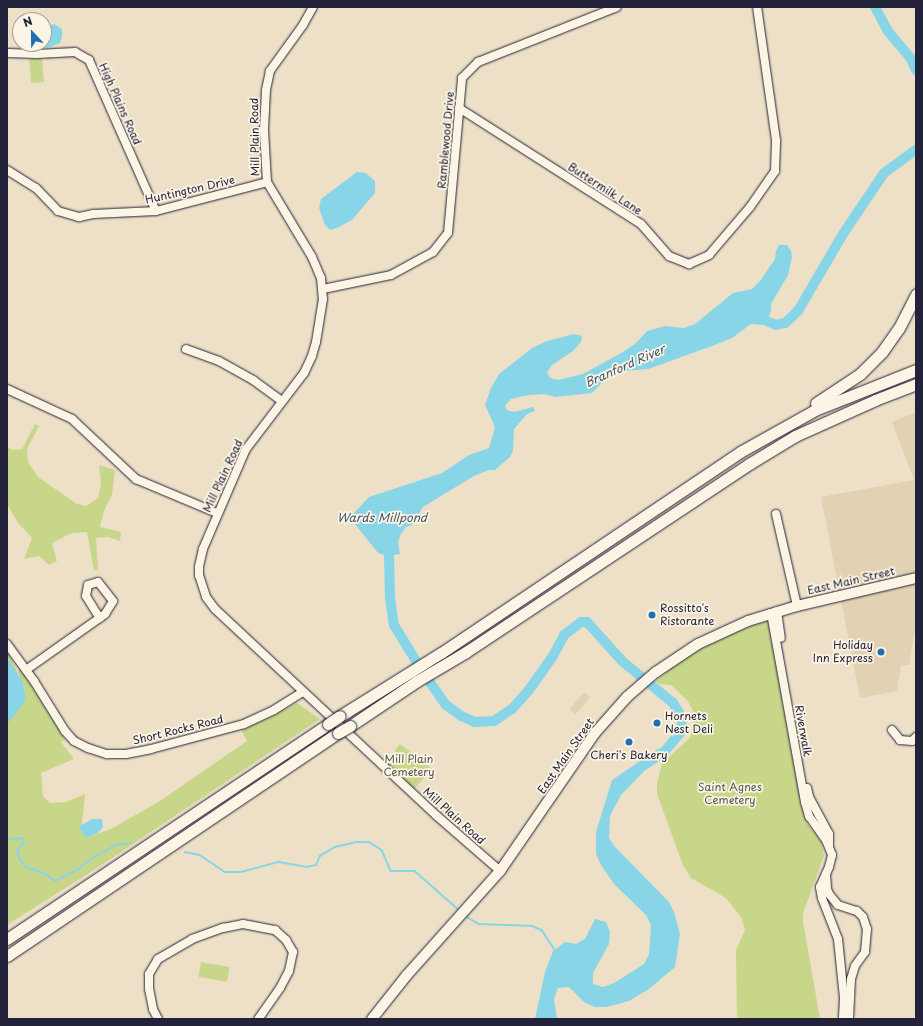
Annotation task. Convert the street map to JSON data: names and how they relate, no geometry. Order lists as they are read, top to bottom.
{
  "streets": {
    "main road": ["East Main Street"],
    "street": [
      "High Plains Road",
      "Mill Plain Road",
      "Ramblewood Drive",
      "Buttermilk Lane",
      "Huntington Drive",
      "Short Rocks Road",
      "Riverwalk"
    ]
  },
  "crossings": [
    ["High Plains Road", "Huntington Drive"],
    ["Mill Plain Road", "Ramblewood Drive"],
    ["Mill Plain Road", "Huntington Drive"],
    ["Mill Plain Road", "East Main Street"],
    ["Mill Plain Road", "Short Rocks Road"],
    ["Ramblewood Drive", "Buttermilk Lane"],
    ["East Main Street", "Riverwalk"]
  ],
  "water": ["Branford River", "Wards Millpond"],
  "parks": ["Mill Plain Cemetery", "Saint Agnes Cemetery"],
  "places": [
    "Rossitto's Ristorante",
    "Holiday Inn Express",
    "Hornets Nest Deli",
    "Cheri's Bakery"
  ],
  "north": "top"
}
